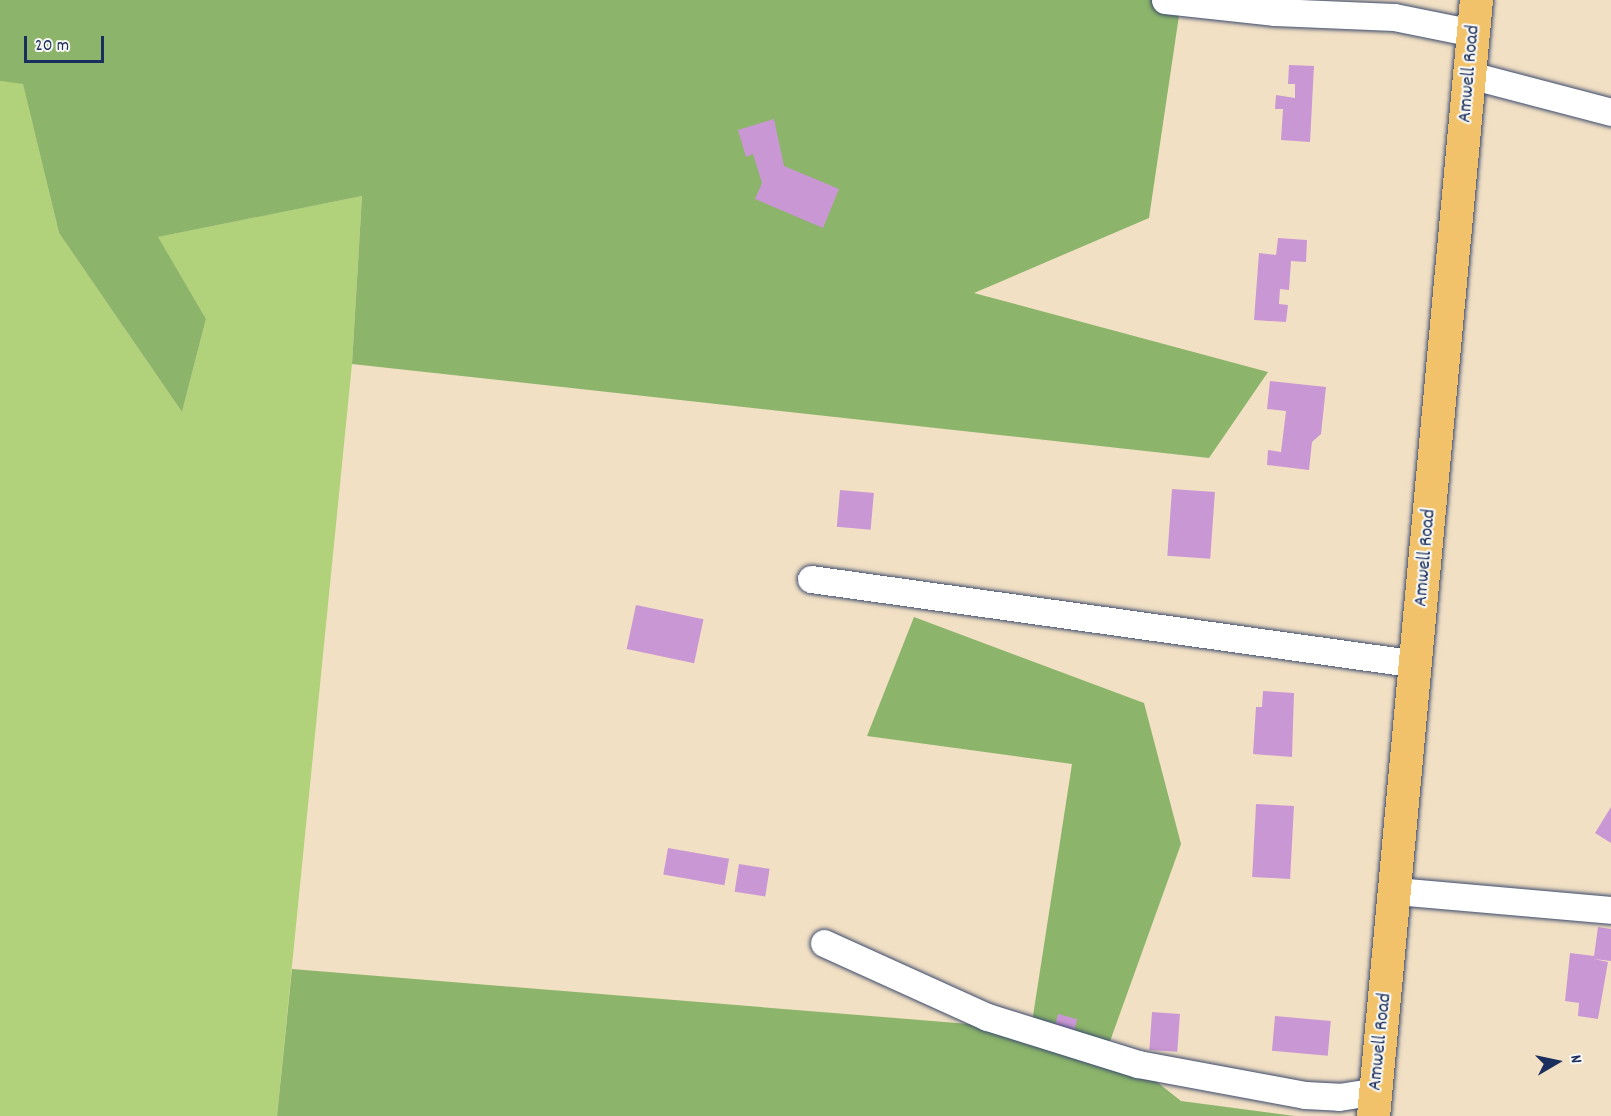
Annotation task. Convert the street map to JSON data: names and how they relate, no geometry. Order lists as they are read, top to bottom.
{
  "streets": {
    "main road": ["Amwell Road"]
  },
  "scale_bar": "20 m",
  "north": "right"
}
